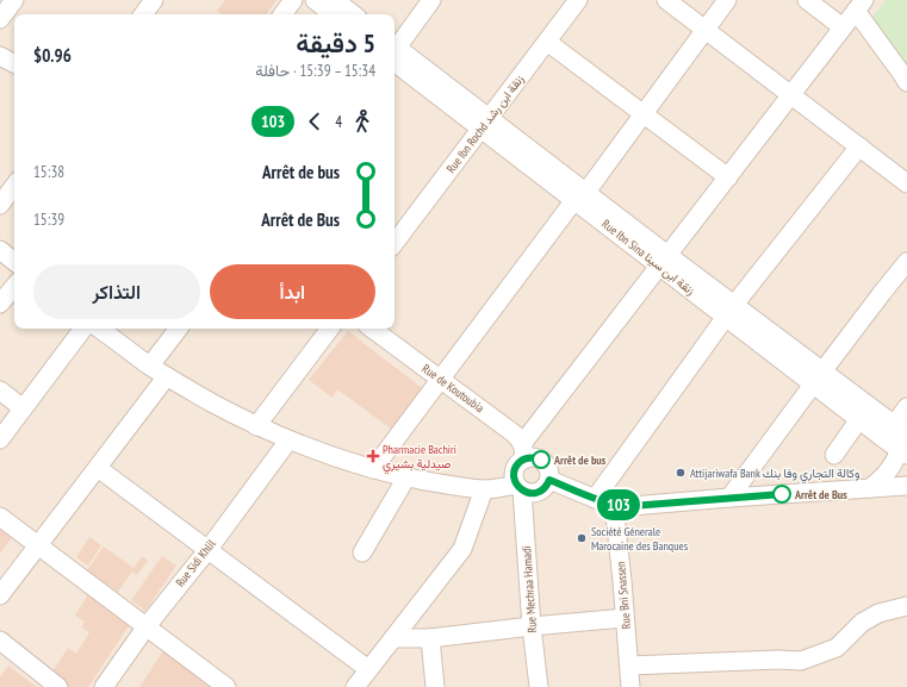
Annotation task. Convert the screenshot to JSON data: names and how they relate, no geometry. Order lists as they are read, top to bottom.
{
  "streets": {
    "street": [
      "Rue Ibn Rochd زنقة ابن رشد",
      "Rue Ibn Sina زنقة ابن سينا",
      "Rue de Koutoubia",
      "Rue Sidi Khlil",
      "Rue Mechraa Hamadi",
      "Rue Bni Snassen"
    ]
  },
  "crossings": [
    ["Rue Ibn Rochd زنقة ابن رشد", "Rue Ibn Sina زنقة ابن سينا"],
    ["Rue de Koutoubia", "Rue Mechraa Hamadi"]
  ],
  "places": {
    "health": ["Pharmacie Bachiri صيدلية بشيري"],
    "other": [
      "Arrêt de bus",
      "Attijariwafa Bank وكالة التجاري وفا بنك",
      "Arrêt de Bus",
      "Société Génerale Marocaine des Banques"
    ]
  },
  "lines": ["bus line 103"],
  "page": {
    "on_map": "103",
    "heading": ["5 دقيقة", "15:34 – 15:39 · حافلة", "$0.96"],
    "legs": ["4", "103"],
    "list": [
      {
        "name": "Arrêt de bus",
        "value": "15:38"
      },
      {
        "name": "Arrêt de Bus",
        "value": "15:39"
      }
    ],
    "buttons": ["ابدأ", "التذاكر"]
  }
}
